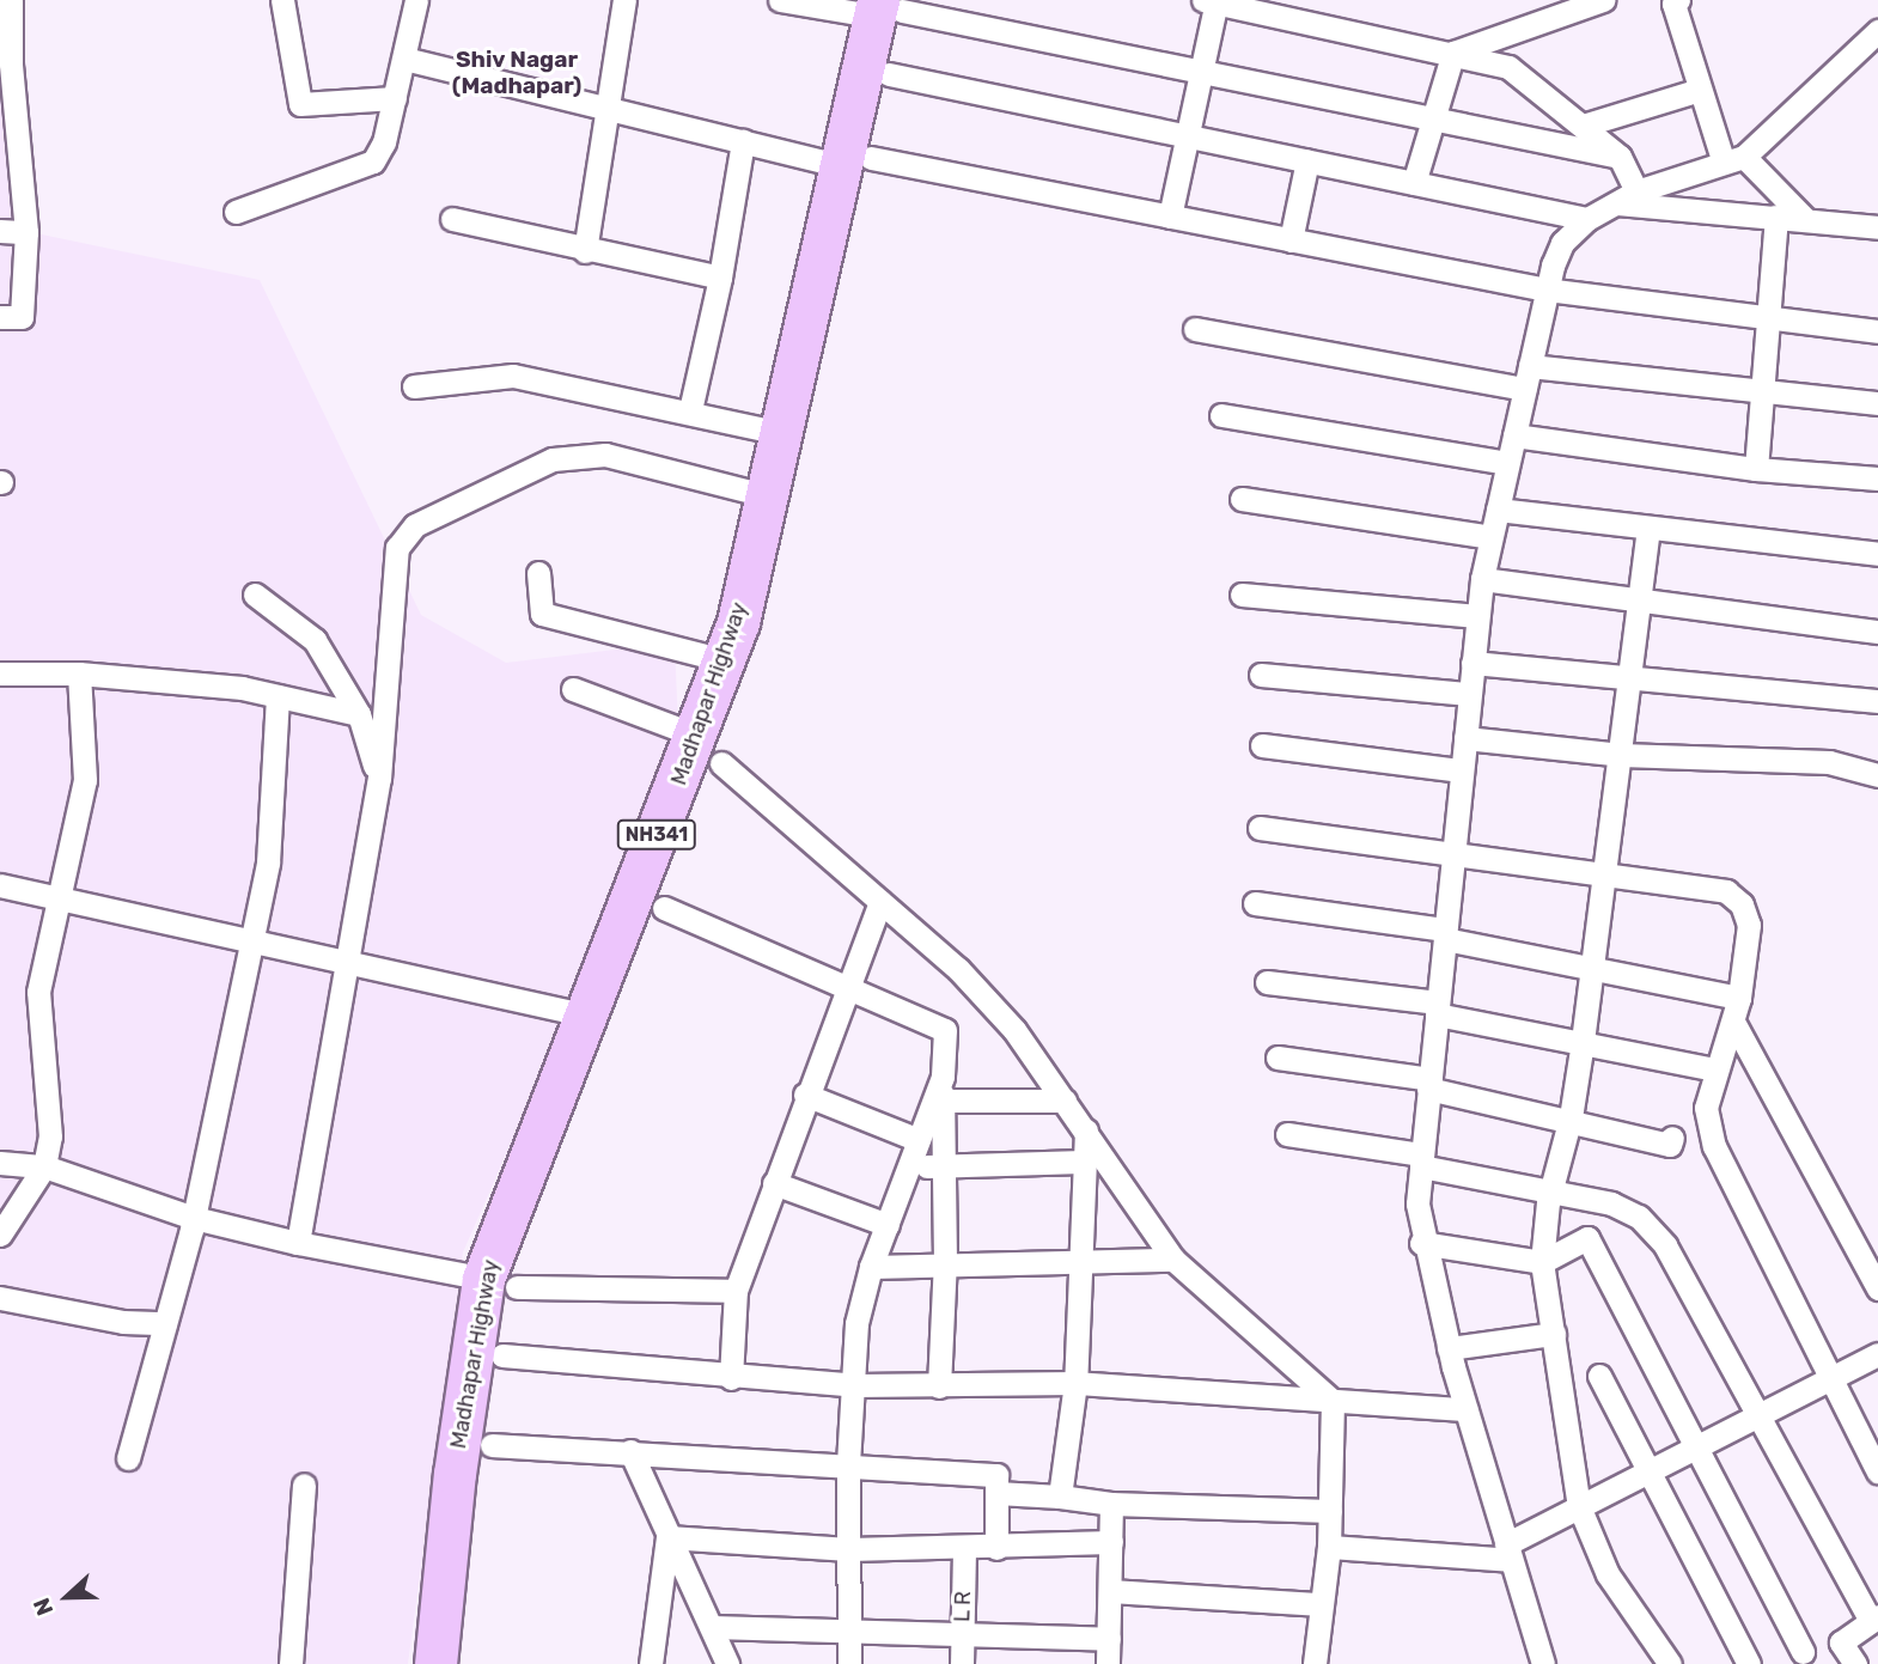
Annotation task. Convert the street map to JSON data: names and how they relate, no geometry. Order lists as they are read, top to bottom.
{
  "streets": {
    "highway": ["Madhapar Highway", "NH341"],
    "street": ["L R"]
  },
  "districts": ["Shiv Nagar (Madhapar)"],
  "north": "left"
}
